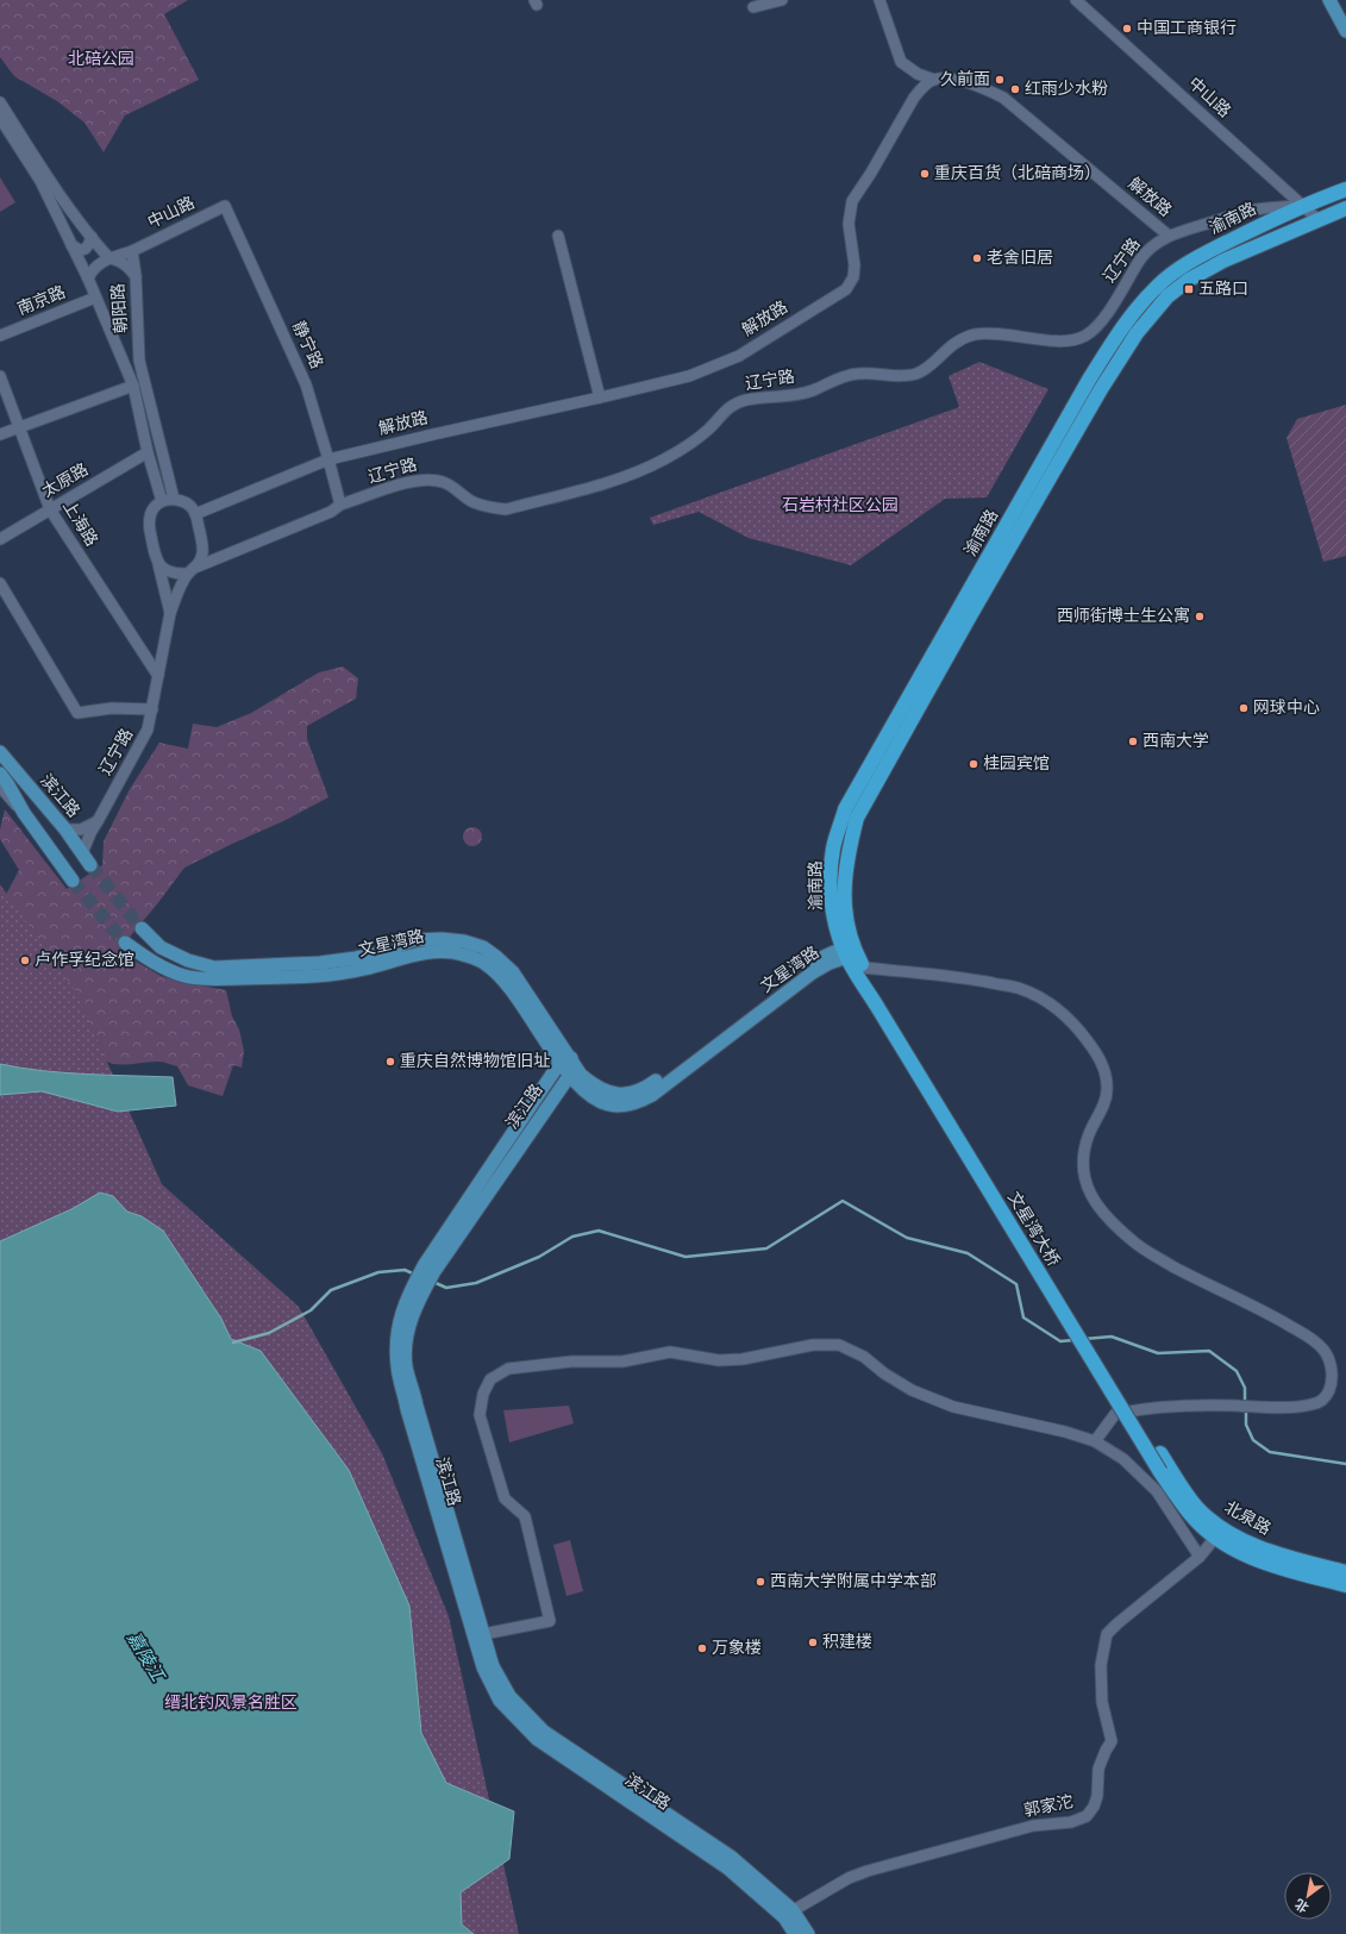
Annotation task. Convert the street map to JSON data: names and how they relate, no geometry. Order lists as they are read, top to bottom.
{
  "streets": {
    "highway": ["渝南路", "文星湾大桥", "北泉路"],
    "main road": ["滨江路", "文星湾路"],
    "street": [
      "中山路",
      "解放路",
      "辽宁路",
      "南京路",
      "朝阳路",
      "静宁路",
      "太原路",
      "上海路",
      "郭家沱"
    ]
  },
  "crossings": [
    ["中山路", "渝南路"],
    ["中山路", "辽宁路"],
    ["中山路", "朝阳路"],
    ["中山路", "静宁路"],
    ["解放路", "辽宁路"],
    ["解放路", "朝阳路"],
    ["解放路", "静宁路"],
    ["渝南路", "辽宁路"],
    ["渝南路", "文星湾路"],
    ["渝南路", "文星湾大桥"],
    ["辽宁路", "朝阳路"],
    ["辽宁路", "静宁路"],
    ["辽宁路", "上海路"],
    ["辽宁路", "滨江路"],
    ["太原路", "上海路"],
    ["滨江路", "文星湾路"],
    ["滨江路", "郭家沱"],
    ["文星湾大桥", "北泉路"],
    ["北泉路", "郭家沱"]
  ],
  "water": ["嘉陵江"],
  "parks": ["北碚公园", "石岩村社区公园", "缙北钓风景名胜区"],
  "places": {
    "other": [
      "中国工商银行",
      "久前面",
      "红雨少水粉",
      "重庆百货（北碚商场）",
      "老舍旧居",
      "西师街博士生公寓",
      "网球中心",
      "西南大学",
      "桂园宾馆",
      "卢作孚纪念馆",
      "重庆自然博物馆旧址",
      "西南大学附属中学本部",
      "积建楼",
      "万象楼"
    ],
    "transit": ["五路口"]
  },
  "north": "bottom left"
}
